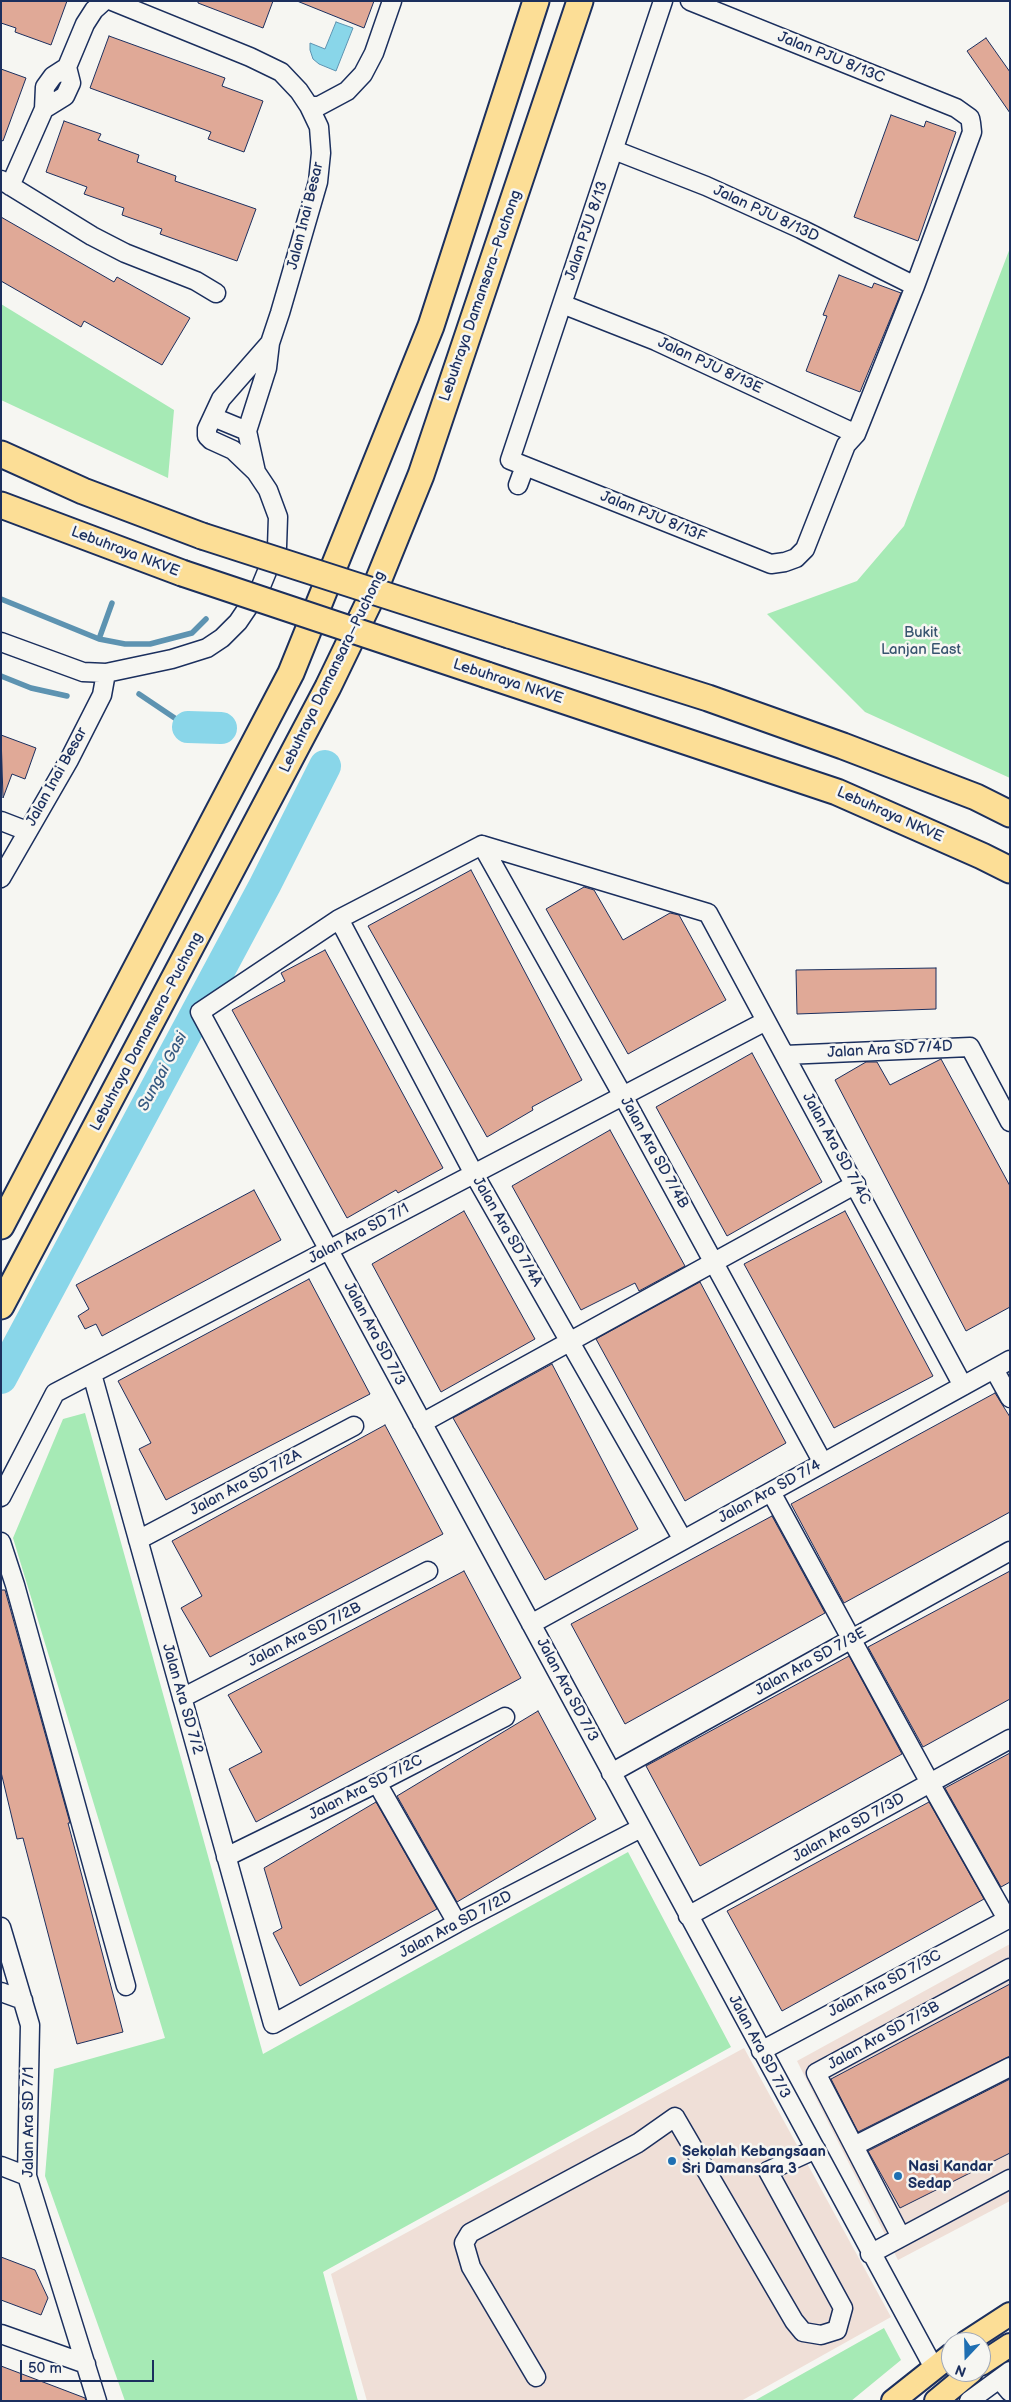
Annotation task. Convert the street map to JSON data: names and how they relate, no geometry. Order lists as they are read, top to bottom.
{
  "streets": {
    "highway": ["Lebuhraya Damansara–Puchong", "Lebuhraya NKVE"],
    "street": [
      "Jalan PJU 8/13C",
      "Jalan PJU 8/13D",
      "Jalan Inai Besar",
      "Jalan PJU 8/13",
      "Jalan PJU 8/13E",
      "Jalan PJU 8/13F",
      "Jalan Ara SD 7/4D",
      "Jalan Ara SD 7/4C",
      "Jalan Ara SD 7/4B",
      "Jalan Ara SD 7/4A",
      "Jalan Ara SD 7/1",
      "Jalan Ara SD 7/3",
      "Jalan Ara SD 7/2A",
      "Jalan Ara SD 7/4",
      "Jalan Ara SD 7/2B",
      "Jalan Ara SD 7/3E",
      "Jalan Ara SD 7/2",
      "Jalan Ara SD 7/2C",
      "Jalan Ara SD 7/3D",
      "Jalan Ara SD 7/2D",
      "Jalan Ara SD 7/3C",
      "Jalan Ara SD 7/3B"
    ]
  },
  "crossings": [
    ["Jalan PJU 8/13C", "Jalan PJU 8/13D"],
    ["Jalan PJU 8/13D", "Jalan PJU 8/13"],
    ["Jalan PJU 8/13", "Jalan PJU 8/13E"],
    ["Jalan PJU 8/13", "Jalan PJU 8/13F"],
    ["Jalan PJU 8/13E", "Jalan PJU 8/13F"],
    ["Jalan Ara SD 7/4D", "Jalan Ara SD 7/4C"],
    ["Jalan Ara SD 7/4C", "Jalan Ara SD 7/4B"],
    ["Jalan Ara SD 7/4C", "Jalan Ara SD 7/1"],
    ["Jalan Ara SD 7/4C", "Jalan Ara SD 7/4"],
    ["Jalan Ara SD 7/4B", "Jalan Ara SD 7/1"],
    ["Jalan Ara SD 7/4B", "Jalan Ara SD 7/4"],
    ["Jalan Ara SD 7/4A", "Jalan Ara SD 7/1"],
    ["Jalan Ara SD 7/4A", "Jalan Ara SD 7/3"],
    ["Jalan Ara SD 7/4A", "Jalan Ara SD 7/4"],
    ["Jalan Ara SD 7/1", "Jalan Ara SD 7/3"],
    ["Jalan Ara SD 7/1", "Jalan Ara SD 7/2"],
    ["Jalan Ara SD 7/3", "Jalan Ara SD 7/4"],
    ["Jalan Ara SD 7/3", "Jalan Ara SD 7/3E"],
    ["Jalan Ara SD 7/3", "Jalan Ara SD 7/3D"],
    ["Jalan Ara SD 7/3", "Jalan Ara SD 7/2D"],
    ["Jalan Ara SD 7/3", "Jalan Ara SD 7/3C"],
    ["Jalan Ara SD 7/2A", "Jalan Ara SD 7/2"],
    ["Jalan Ara SD 7/2B", "Jalan Ara SD 7/2"],
    ["Jalan Ara SD 7/2", "Jalan Ara SD 7/2C"],
    ["Jalan Ara SD 7/2", "Jalan Ara SD 7/2D"]
  ],
  "water": ["Sungai Gasi"],
  "parks": ["Bukit Lanjan East"],
  "places": ["Sekolah Kebangsaan Sri Damansara 3", "Nasi Kandar Sedap"],
  "scale_bar": "50 m",
  "north": "bottom"
}
